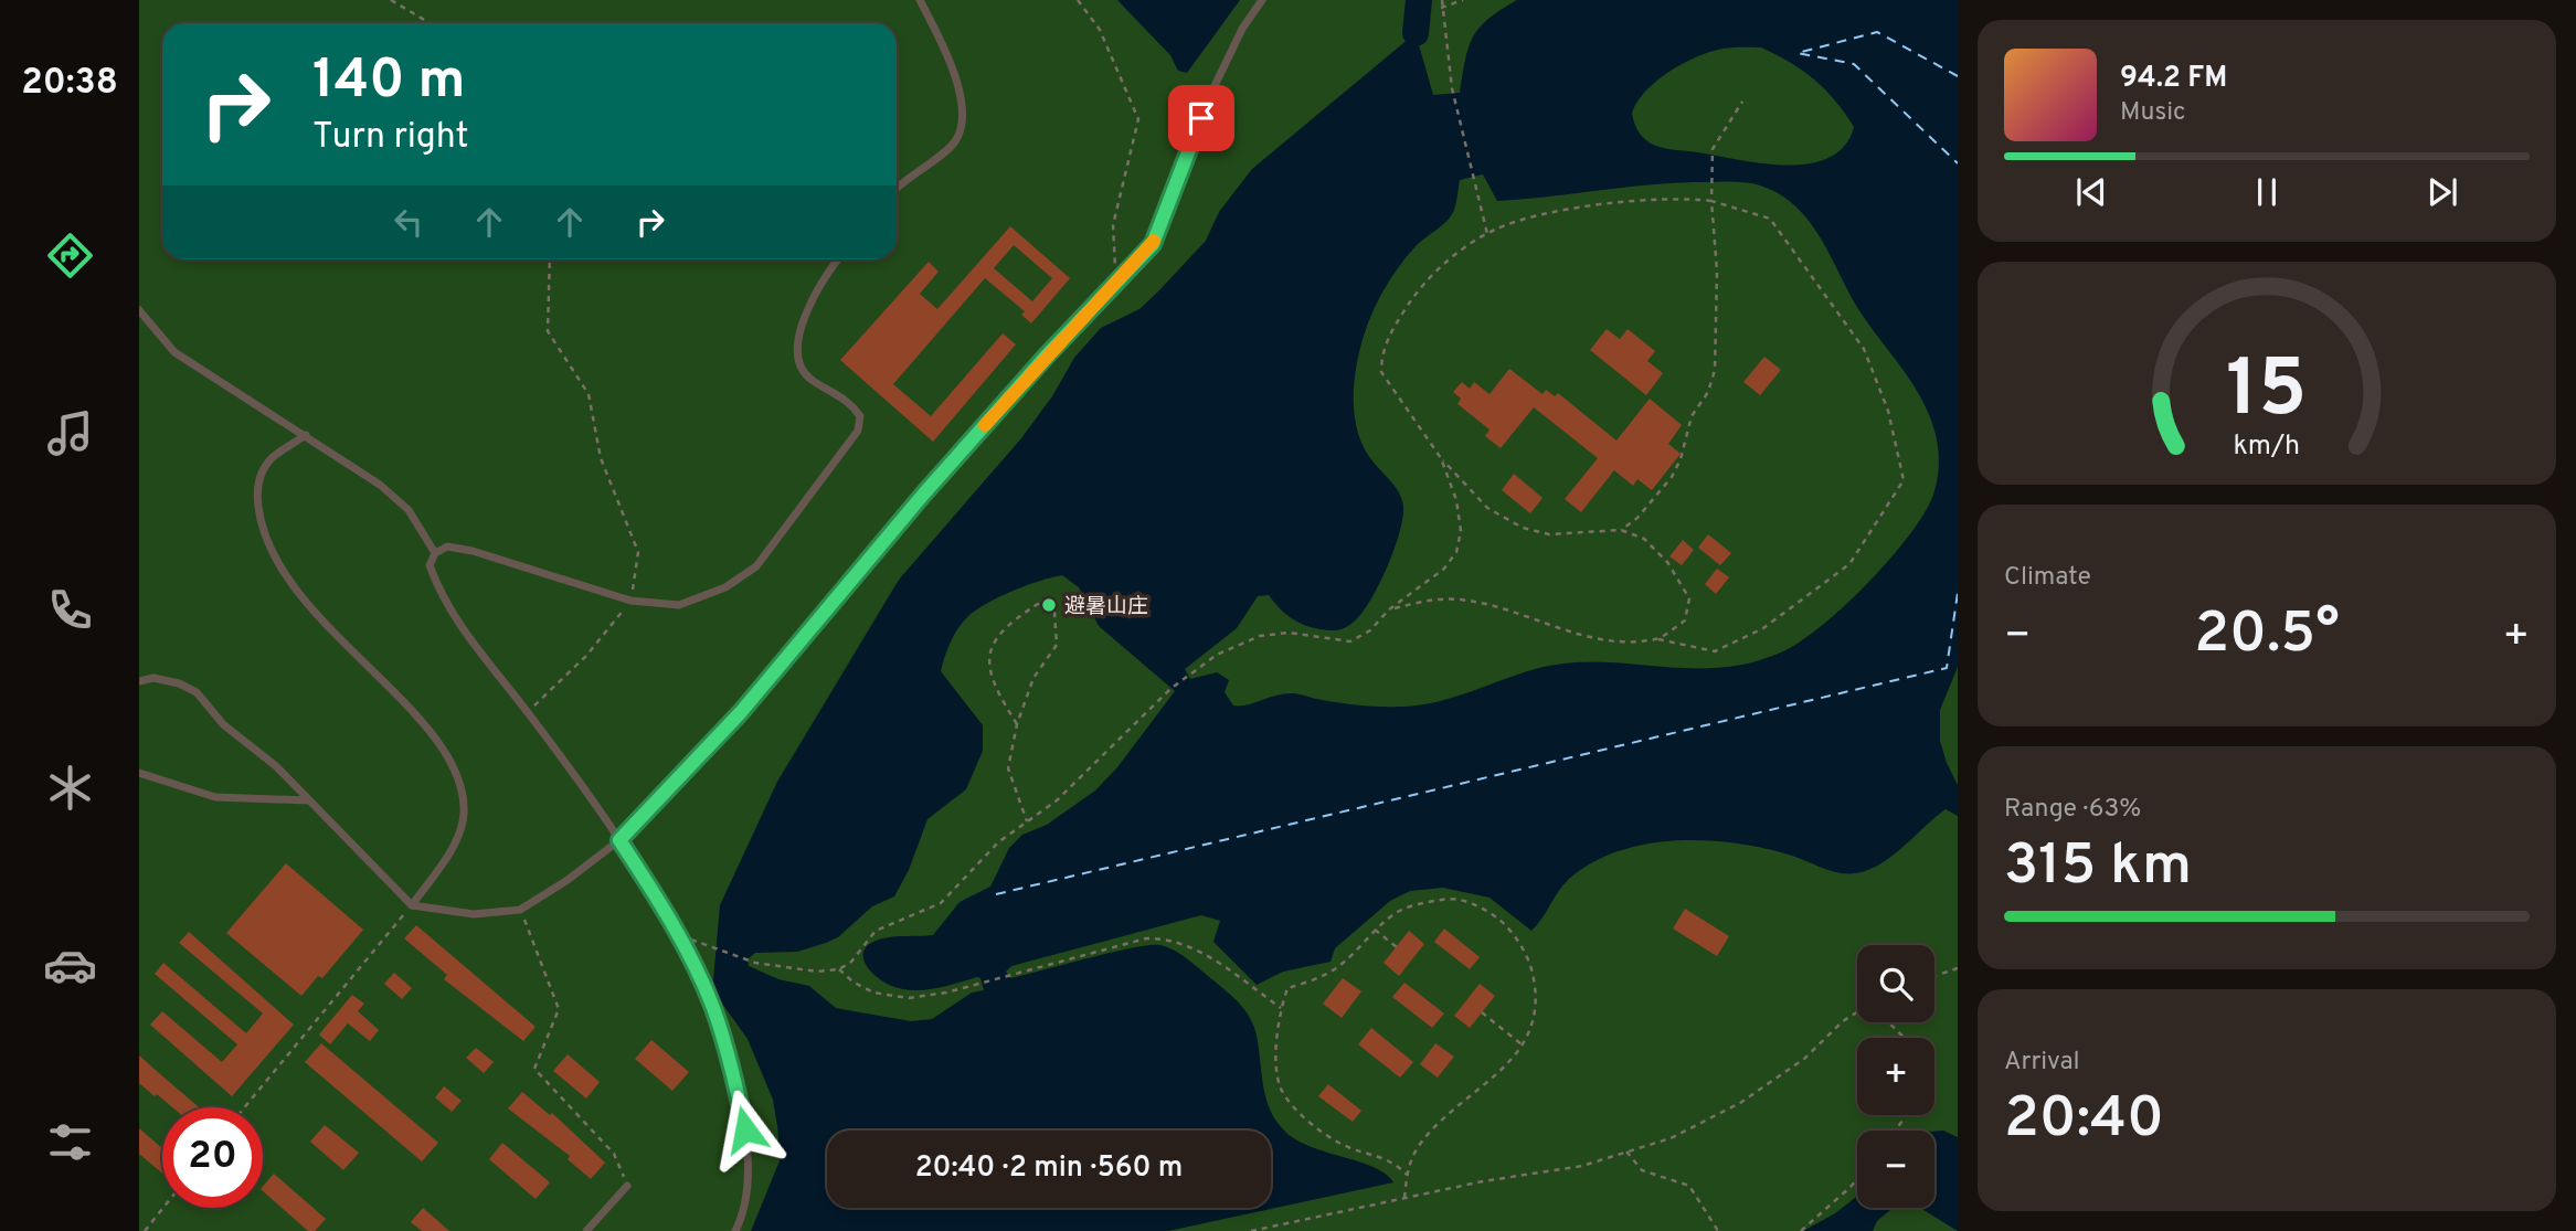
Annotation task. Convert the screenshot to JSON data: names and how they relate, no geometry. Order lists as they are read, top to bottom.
{
  "places": ["避暑山庄"],
  "page": {
    "tabs": "20:38",
    "turn": ["140 m", "Turn right"],
    "song": ["94.2 FM", "Music"],
    "tile": [
      "Climate",
      ["Range · 63%", "315 km"],
      ["Arrival", "20:40"]
    ],
    "heat": ["−", "20.5°", "+"],
    "map_buttons": ["+", "−"],
    "limit": "20",
    "trip": "20:40 · 2 min · 560 m",
    "gauge": ["15", "km/h"]
  }
}
